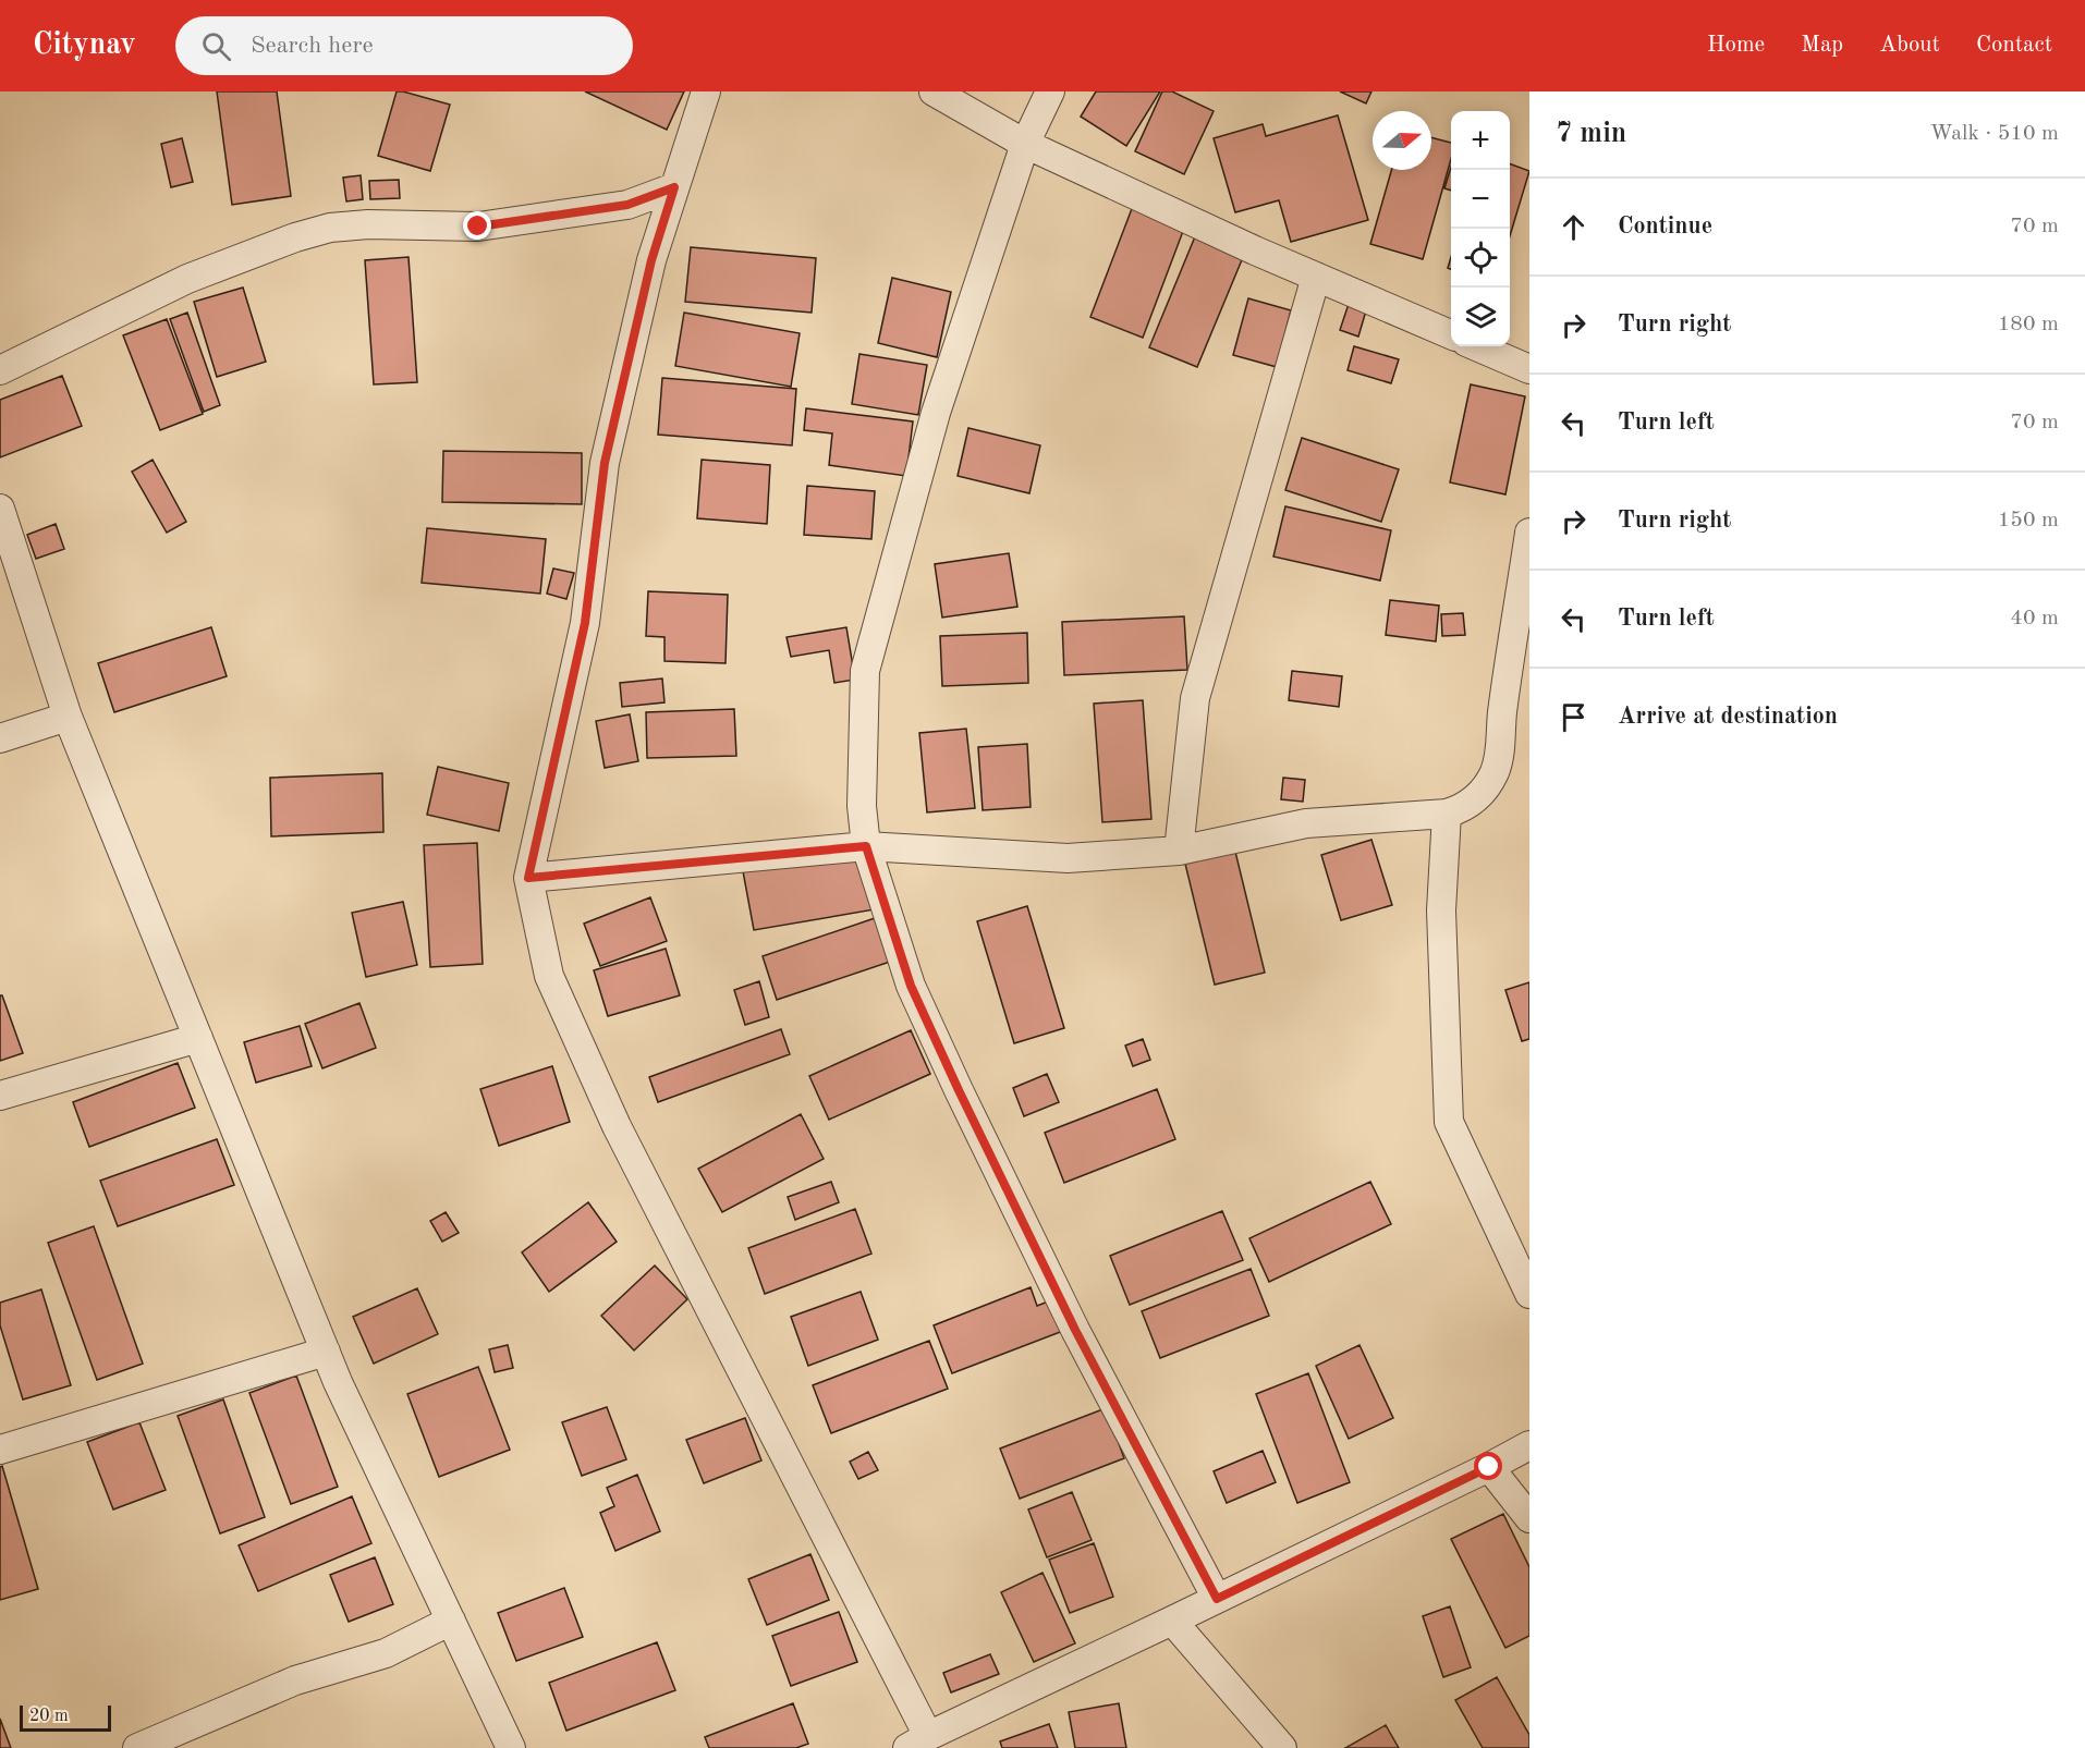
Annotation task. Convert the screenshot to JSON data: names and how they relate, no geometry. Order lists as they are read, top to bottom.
{
  "scale_bar": "20 m",
  "north": "right",
  "page": {
    "header": "Citynav",
    "search": "Search here",
    "nav": [
      "Home",
      "Map",
      "About",
      "Contact"
    ],
    "heading": ["7 min", "Walk · 510 m"],
    "map_buttons": ["+", "−"],
    "list": [
      ["Continue", "70 m"],
      ["Turn right", "180 m"],
      ["Turn left", "70 m"],
      ["Turn right", "150 m"],
      ["Turn left", "40 m"],
      "Arrive at destination"
    ],
    "scale": "20 m"
  }
}
